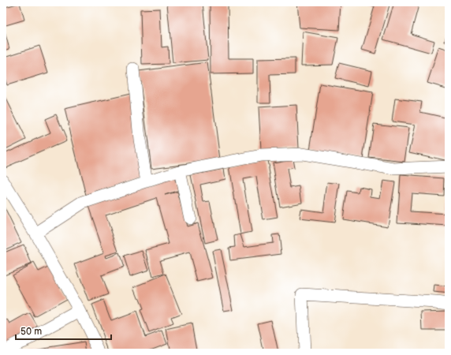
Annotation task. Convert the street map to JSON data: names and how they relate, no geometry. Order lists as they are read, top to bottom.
{
  "scale_bar": "50 m"
}
